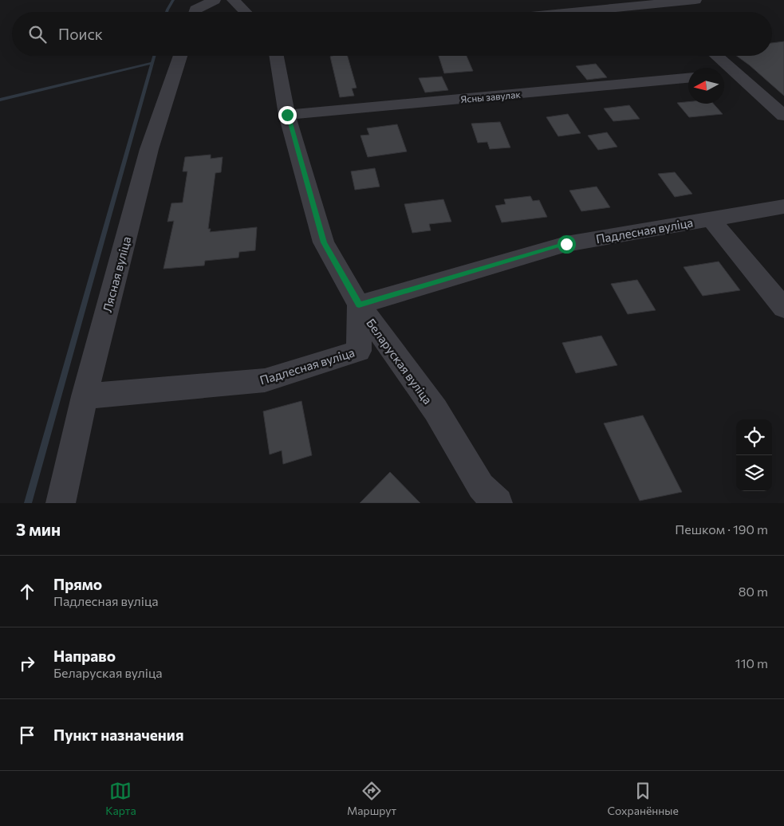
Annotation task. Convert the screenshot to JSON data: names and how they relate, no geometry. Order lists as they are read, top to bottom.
{
  "streets": {
    "street": [
      "Ясны завулак",
      "Падлесная вуліца",
      "Лясная вуліца",
      "Беларуская вуліца"
    ]
  },
  "crossings": [
    ["Ясны завулак", "Беларуская вуліца"],
    ["Падлесная вуліца", "Лясная вуліца"],
    ["Падлесная вуліца", "Беларуская вуліца"]
  ],
  "north": "left",
  "page": {
    "search": "Поиск",
    "heading": ["3 мин", "Пешком · 190 m"],
    "list": [
      ["Прямо", "Падлесная вуліца", "80 m"],
      ["Направо", "Беларуская вуліца", "110 m"],
      "Пункт назначения"
    ],
    "nav": ["Карта", "Маршрут", "Сохранённые"]
  }
}
